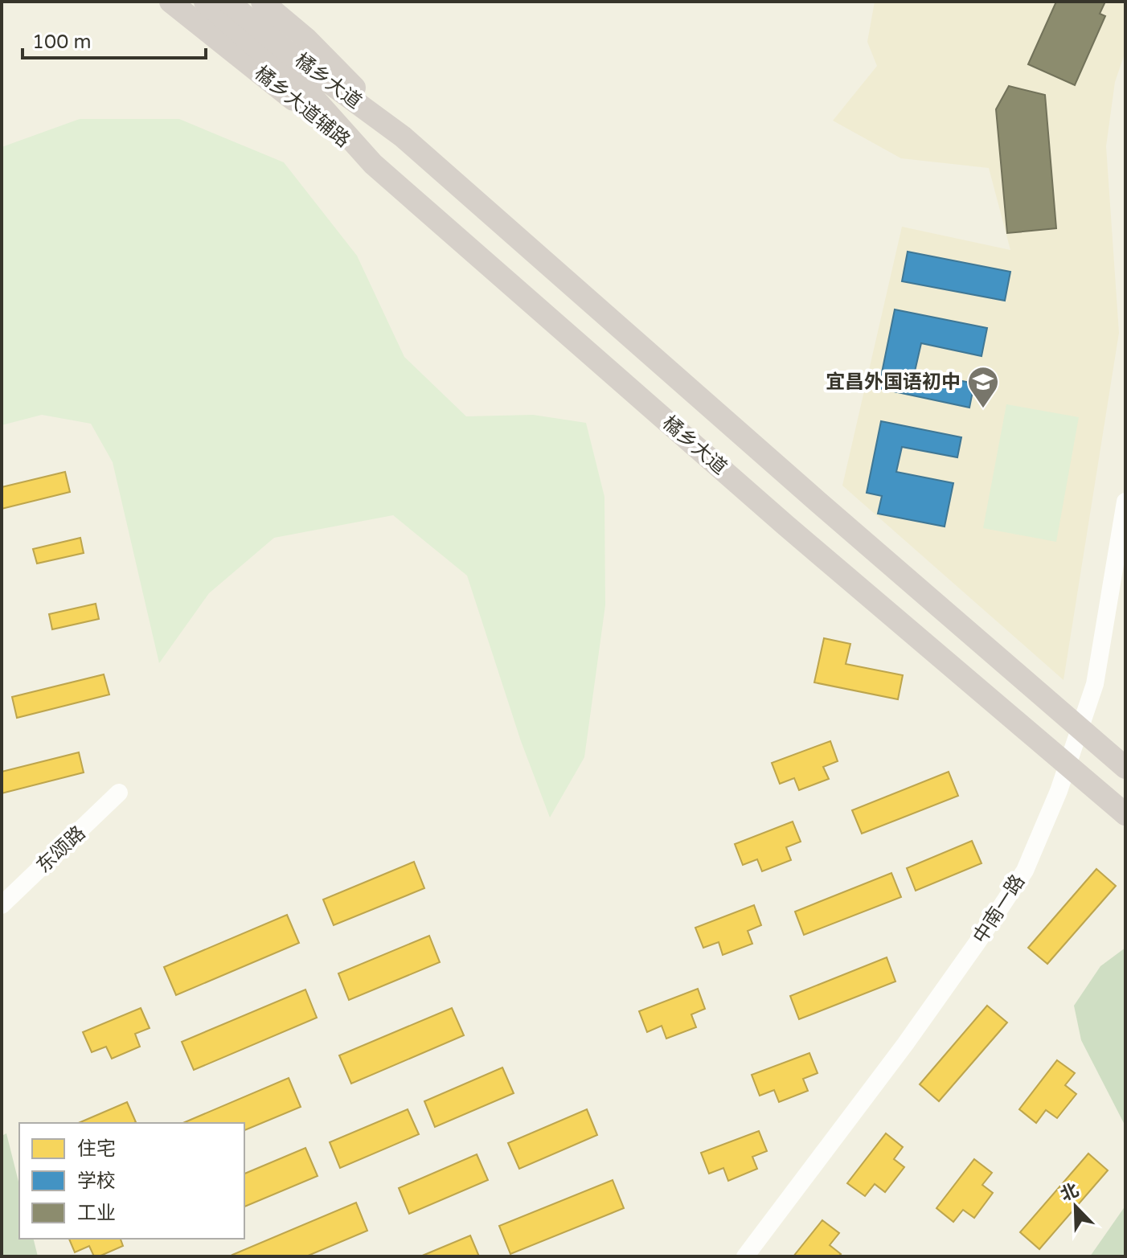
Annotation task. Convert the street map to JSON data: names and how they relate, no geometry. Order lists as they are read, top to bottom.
{
  "streets": {
    "main road": ["橘乡大道", "橘乡大道辅路"],
    "street": ["东颂路", "中南一路"]
  },
  "crossings": [
    ["橘乡大道", "橘乡大道辅路"]
  ],
  "places": {
    "school or university": ["宜昌外国语初中"]
  },
  "legend": ["住宅", "学校", "工业"],
  "scale_bar": "100 m",
  "north": "top left"
}
